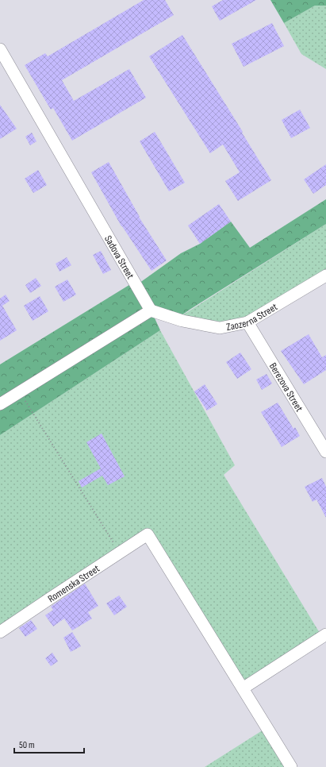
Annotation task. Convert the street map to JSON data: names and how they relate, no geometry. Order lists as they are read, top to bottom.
{
  "streets": {
    "street": [
      "Sadova Street",
      "Zaozerna Street",
      "Berezova Street",
      "Romenska Street"
    ]
  },
  "crossings": [
    ["Sadova Street", "Zaozerna Street"],
    ["Zaozerna Street", "Berezova Street"]
  ],
  "scale_bar": "50 m"
}
